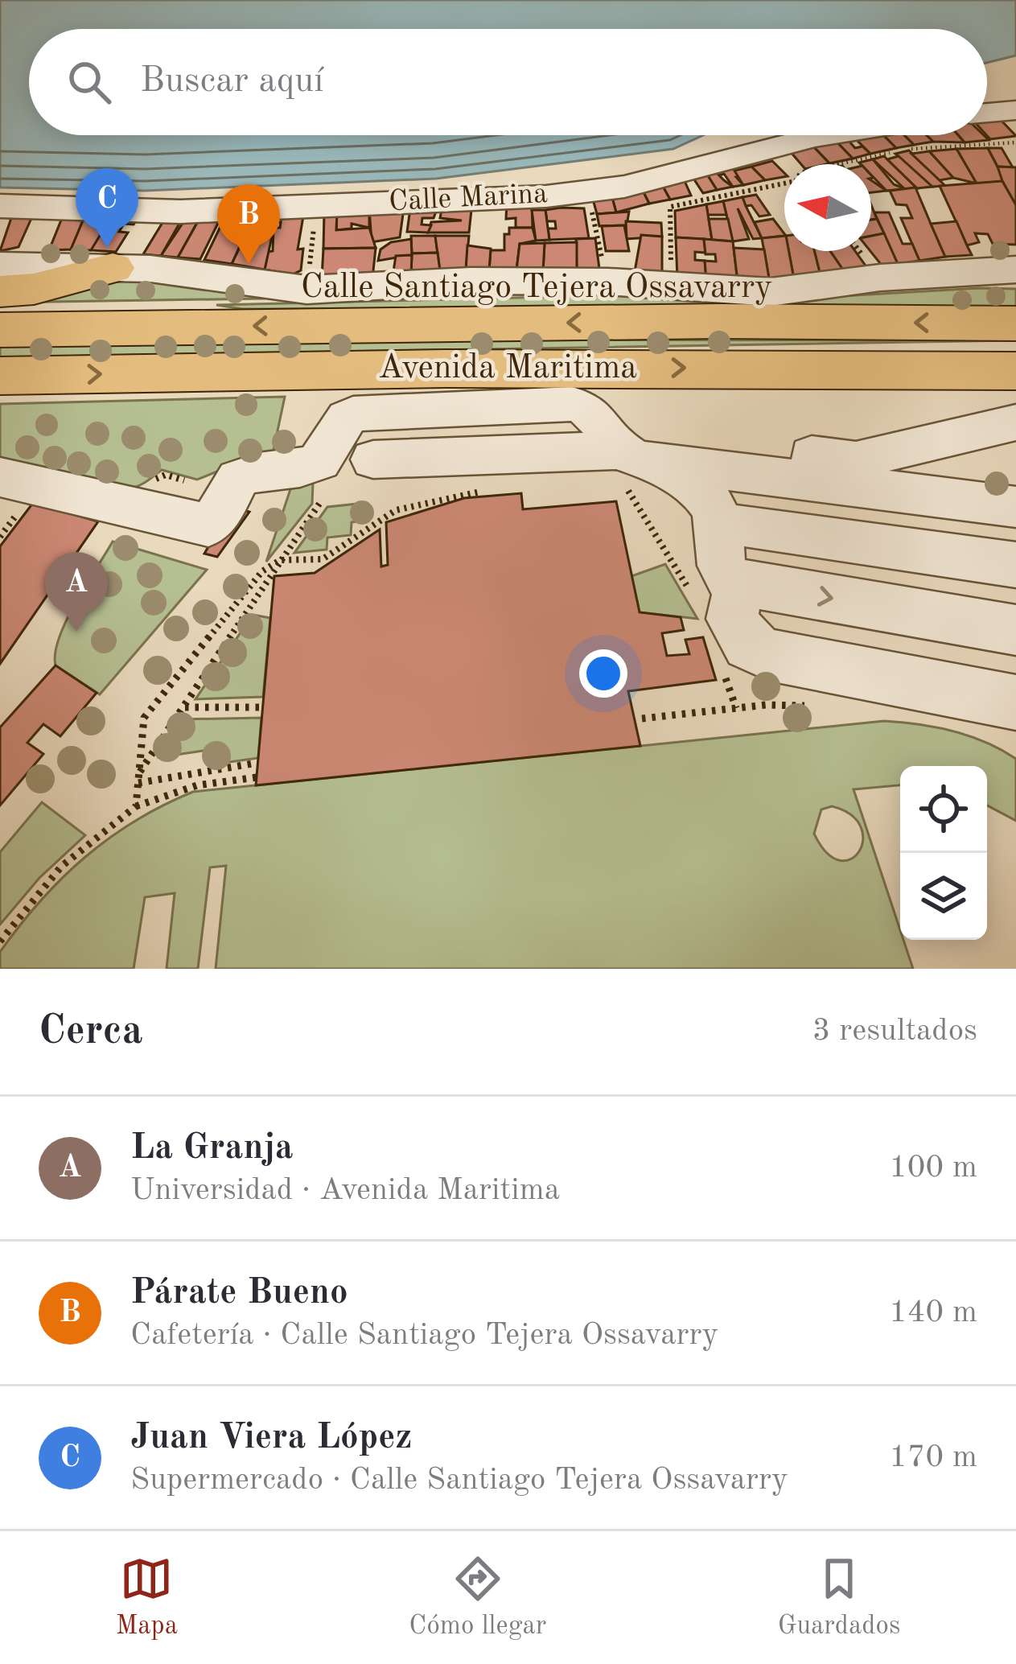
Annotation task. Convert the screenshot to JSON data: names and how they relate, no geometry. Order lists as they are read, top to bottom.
{
  "streets": {
    "highway": ["Avenida Maritima"],
    "street": ["Calle Marina", "Calle Santiago Tejera Ossavarry"]
  },
  "north": "left",
  "page": {
    "search": "Buscar aquí",
    "pins": ["C", "B", "A"],
    "heading": ["Cerca", "3 resultados"],
    "list": [
      {
        "mark": "A",
        "name": "La Granja",
        "note": "Universidad · Avenida Maritima",
        "value": "100 m"
      },
      {
        "mark": "B",
        "name": "Párate Bueno",
        "note": "Cafetería · Calle Santiago Tejera Ossavarry",
        "value": "140 m"
      },
      {
        "mark": "C",
        "name": "Juan Viera López",
        "note": "Supermercado · Calle Santiago Tejera Ossavarry",
        "value": "170 m"
      }
    ],
    "nav": ["Mapa", "Cómo llegar", "Guardados"]
  }
}
